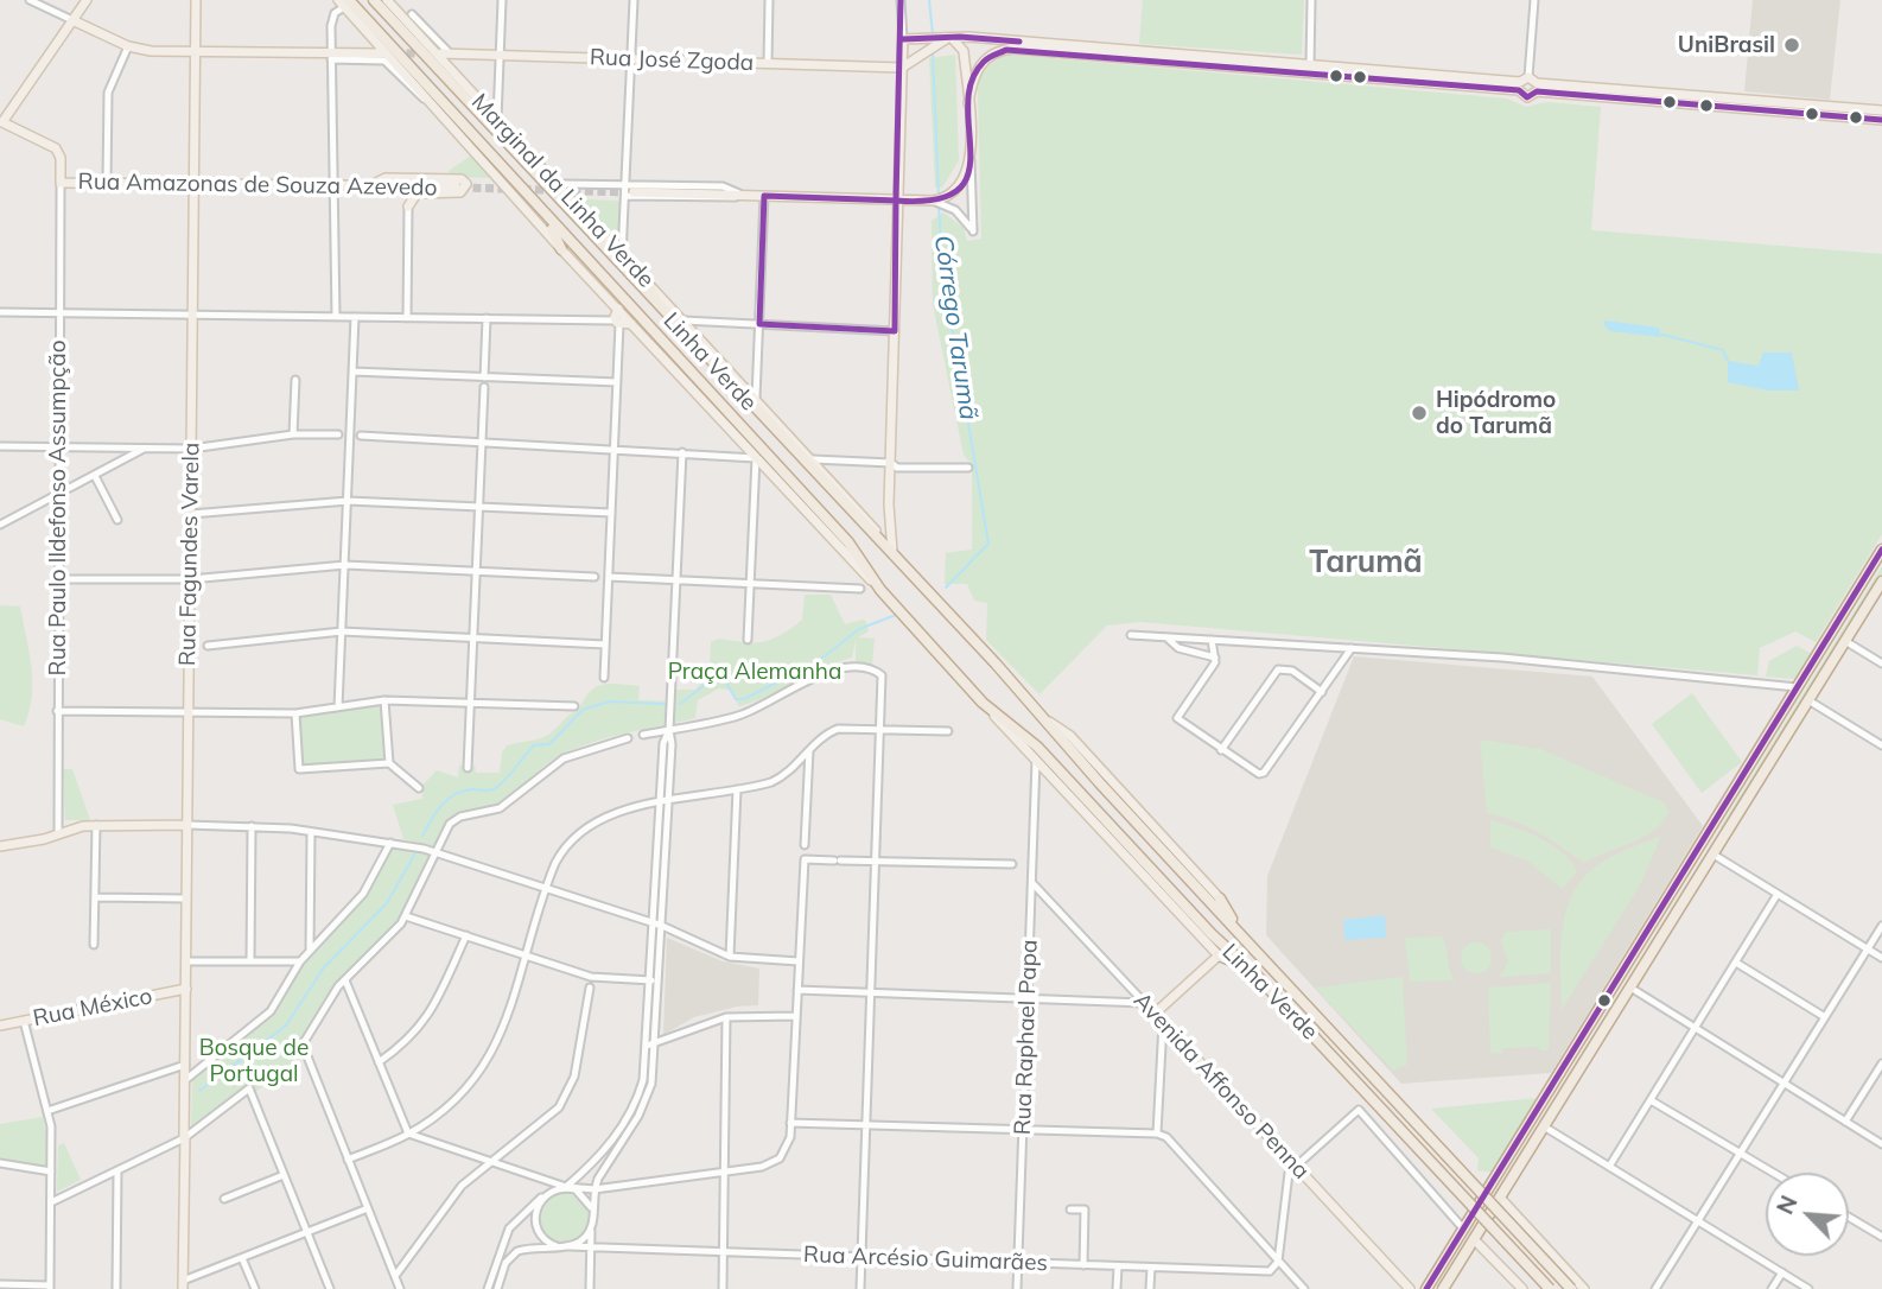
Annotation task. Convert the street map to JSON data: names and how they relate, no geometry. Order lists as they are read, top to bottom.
{
  "streets": {
    "highway": ["Linha Verde"],
    "main road": [
      "Rua José Zgoda",
      "Rua Amazonas de Souza Azevedo",
      "Marginal da Linha Verde",
      "Rua Fagundes Varela",
      "Rua México",
      "Avenida Affonso Penna"
    ],
    "street": ["Rua Paulo Ildefonso Assumpção", "Rua Raphael Papa", "Rua Arcésio Guimarães"]
  },
  "crossings": [
    ["Rua Amazonas de Souza Azevedo", "Rua Paulo Ildefonso Assumpção"],
    ["Rua Amazonas de Souza Azevedo", "Rua Fagundes Varela"],
    ["Marginal da Linha Verde", "Linha Verde"],
    ["Linha Verde", "Rua Raphael Papa"],
    ["Rua Fagundes Varela", "Rua México"],
    ["Rua Raphael Papa", "Avenida Affonso Penna"],
    ["Rua Raphael Papa", "Rua Arcésio Guimarães"]
  ],
  "districts": ["Tarumã"],
  "water": ["Córrego Tarumã"],
  "parks": ["Praça Alemanha", "Bosque de Portugal"],
  "places": ["UniBrasil", "Hipódromo do Tarumã"],
  "north": "top left"
}
